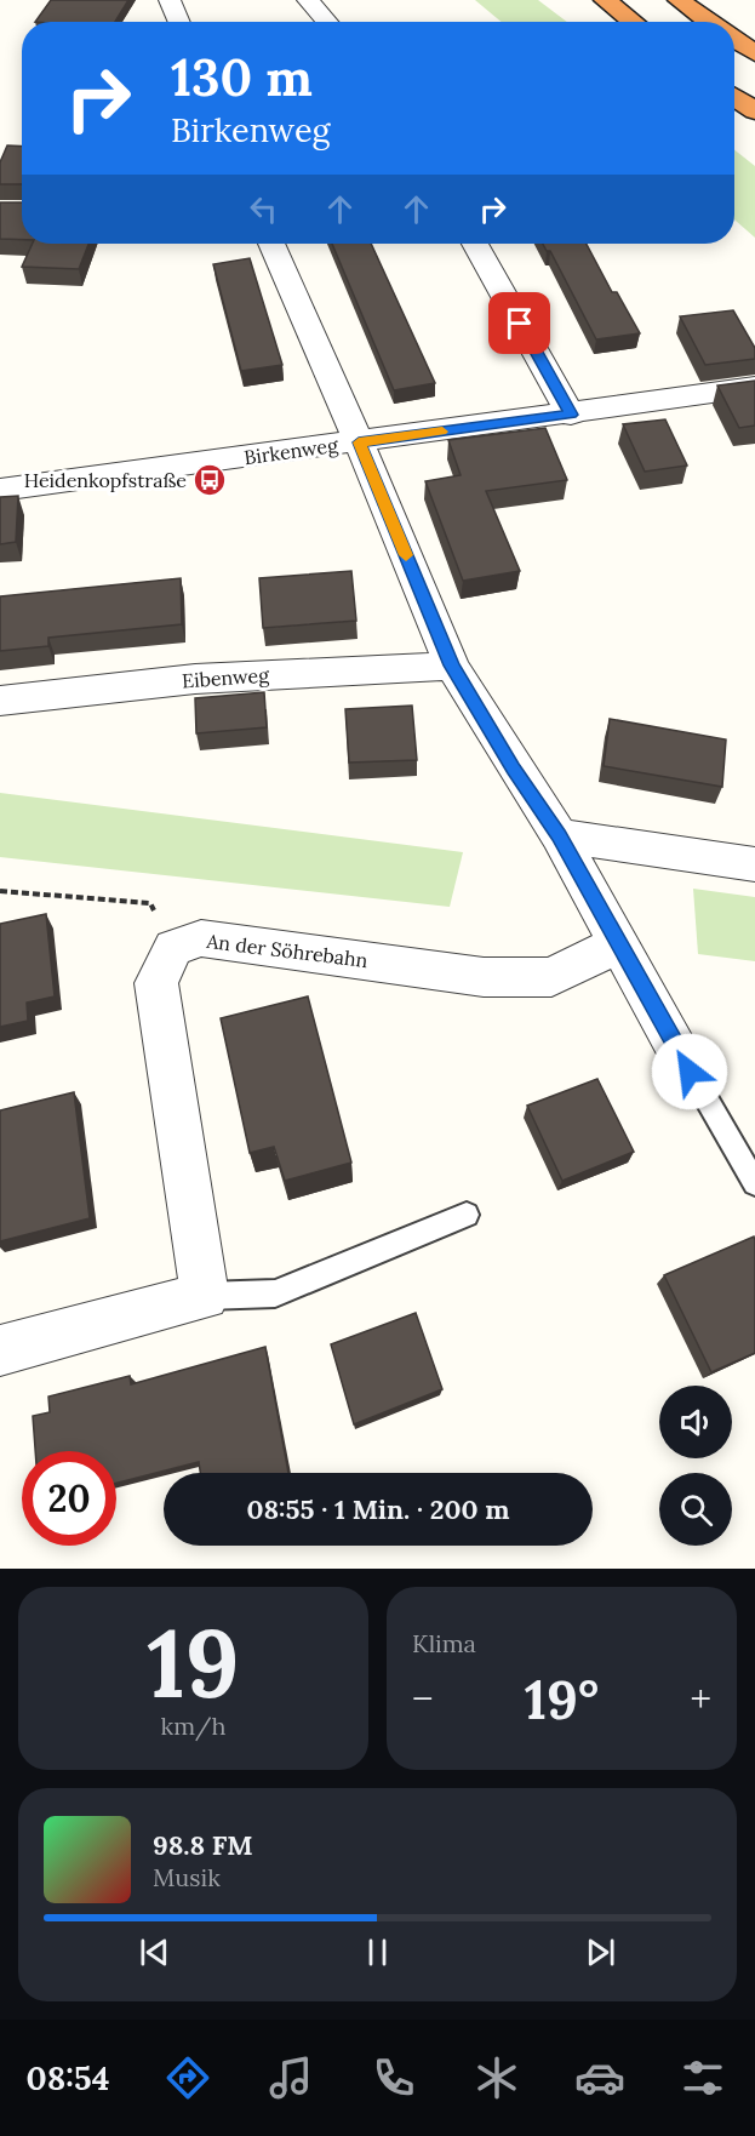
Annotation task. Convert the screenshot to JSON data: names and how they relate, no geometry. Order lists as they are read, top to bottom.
{
  "streets": {
    "street": ["Birkenweg", "Eibenweg", "An der Söhrebahn"]
  },
  "places": {
    "bus stop": ["Heidenkopfstraße"]
  },
  "page": {
    "turn": ["130 m", "Birkenweg"],
    "limit": "20",
    "trip": "08:55 · 1 Min. · 200 m",
    "tile": [
      ["19", "km/h"],
      "Klima"
    ],
    "heat": ["−", "19°", "+"],
    "song": ["98.8 FM", "Musik"],
    "tabs": "08:54"
  }
}
